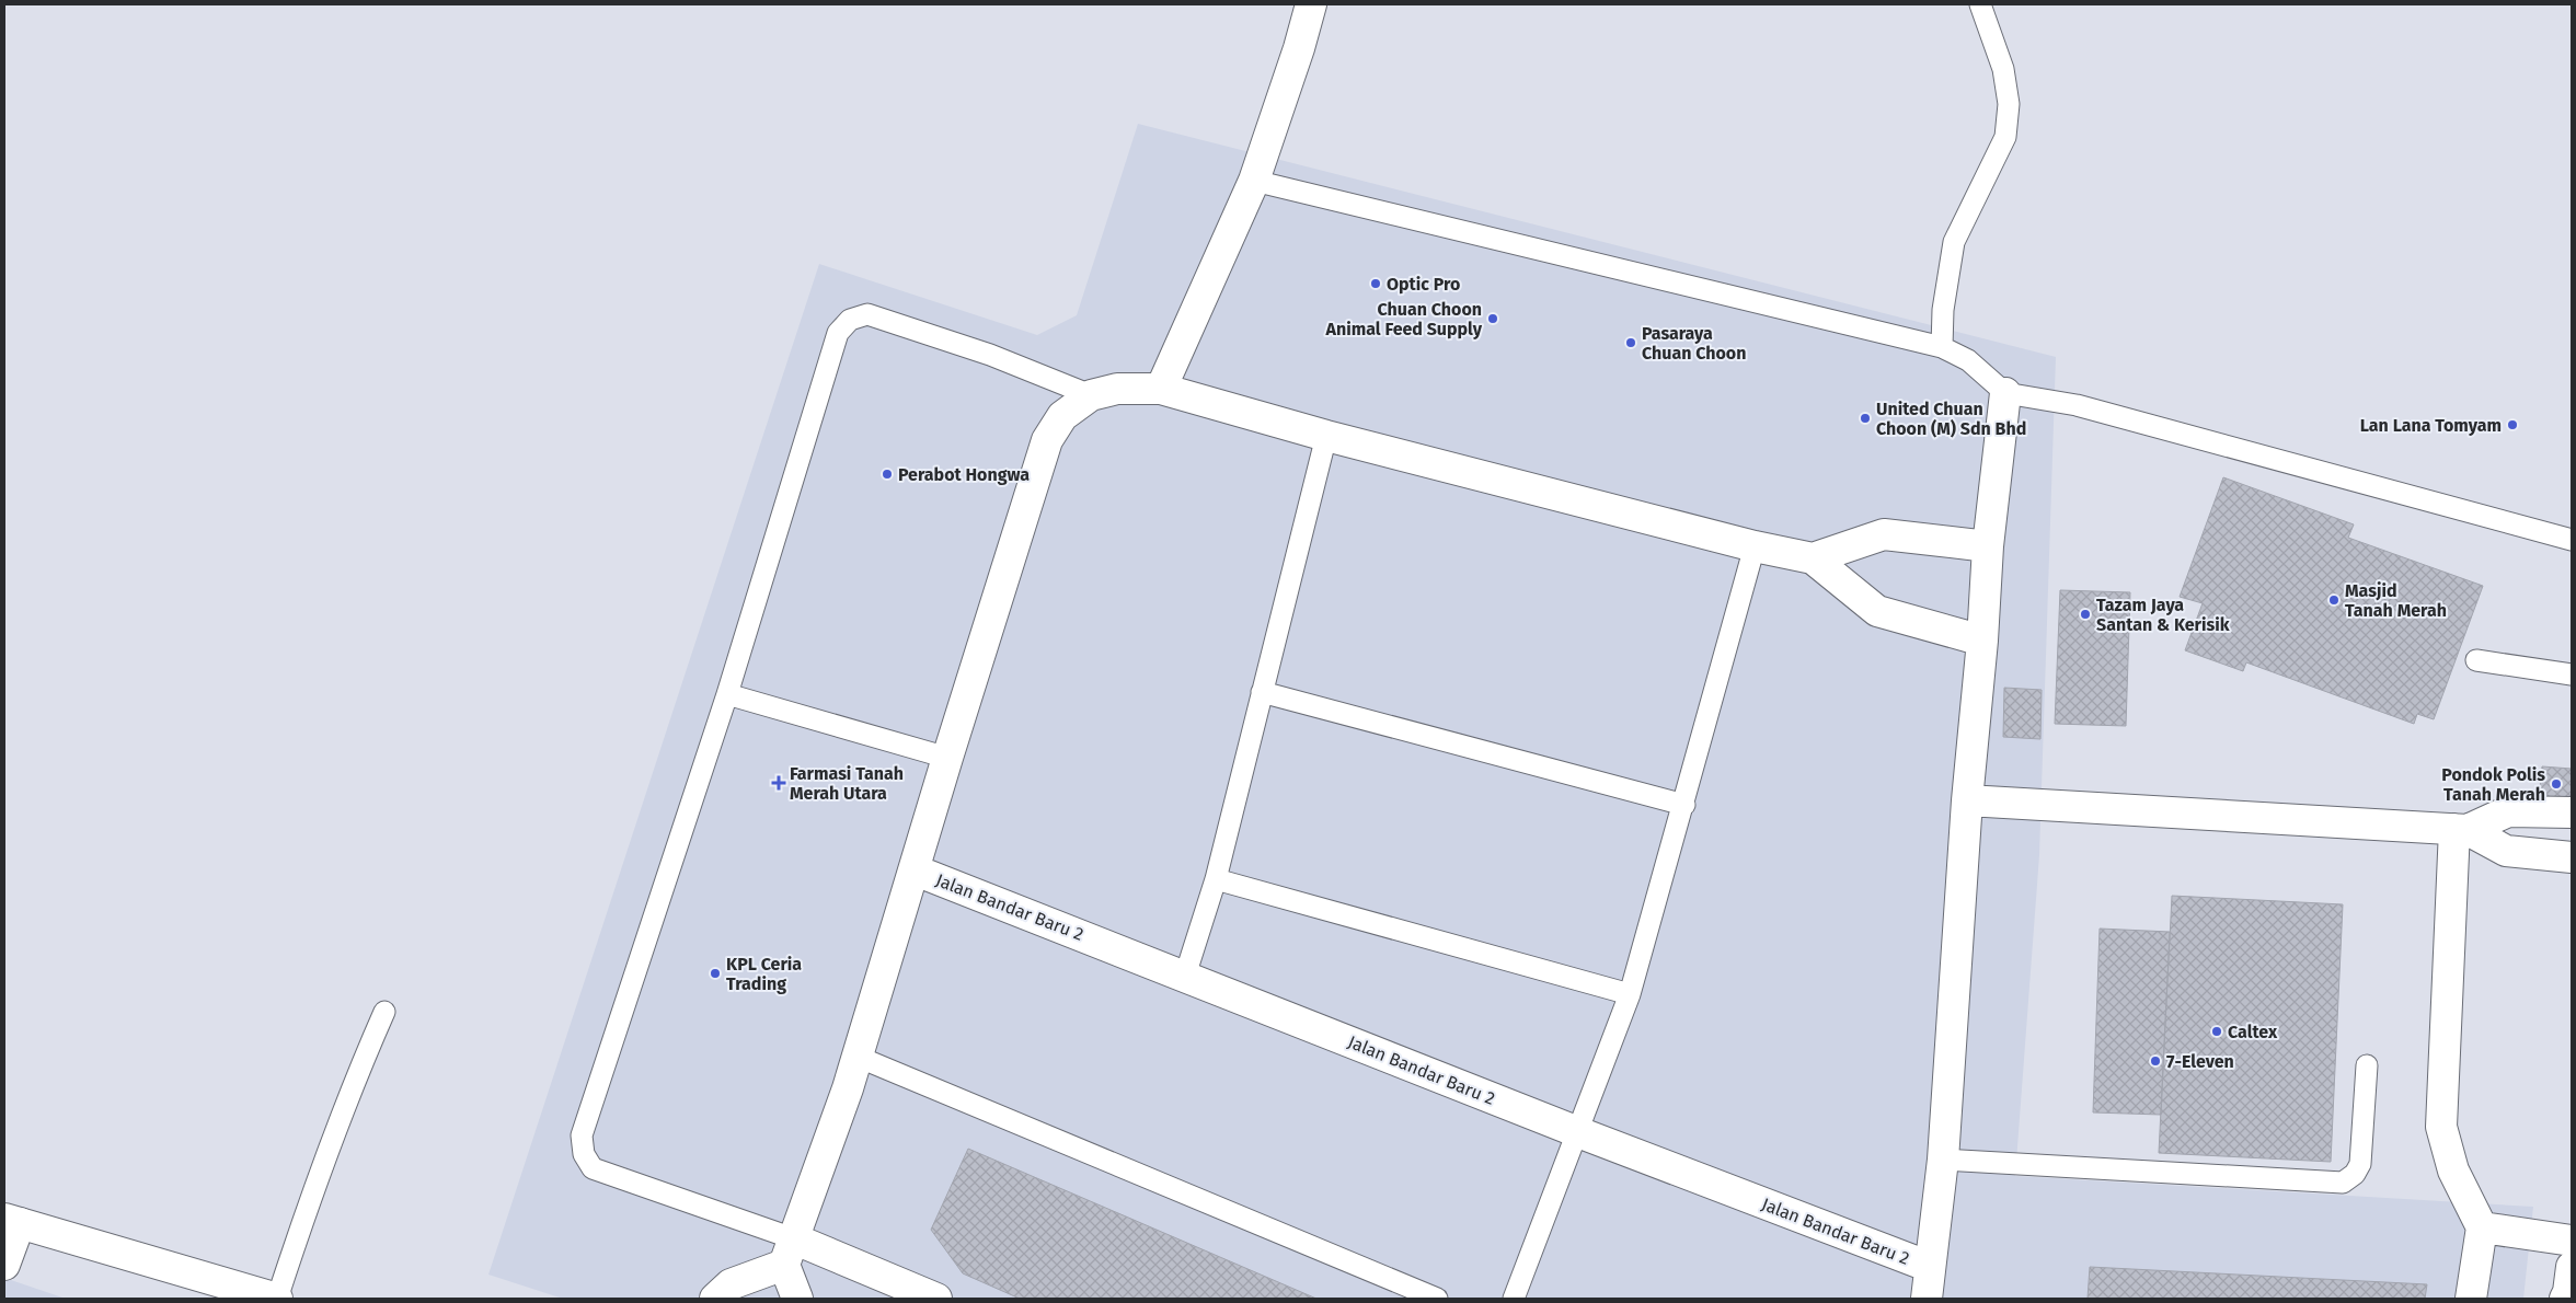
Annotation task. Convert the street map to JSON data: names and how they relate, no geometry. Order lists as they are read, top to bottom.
{
  "streets": {
    "street": ["Jalan Bandar Baru 2"]
  },
  "places": {
    "other": [
      "Optic Pro",
      "Chuan Choon Animal Feed Supply",
      "Pasaraya Chuan Choon",
      "United Chuan Choon (M) Sdn Bhd",
      "Lan Lana Tomyam",
      "Perabot Hongwa",
      "Masjid Tanah Merah",
      "Tazam Jaya Santan & Kerisik",
      "Pondok Polis Tanah Merah",
      "KPL Ceria Trading",
      "Caltex",
      "7-Eleven"
    ],
    "health": ["Farmasi Tanah Merah Utara"]
  }
}
